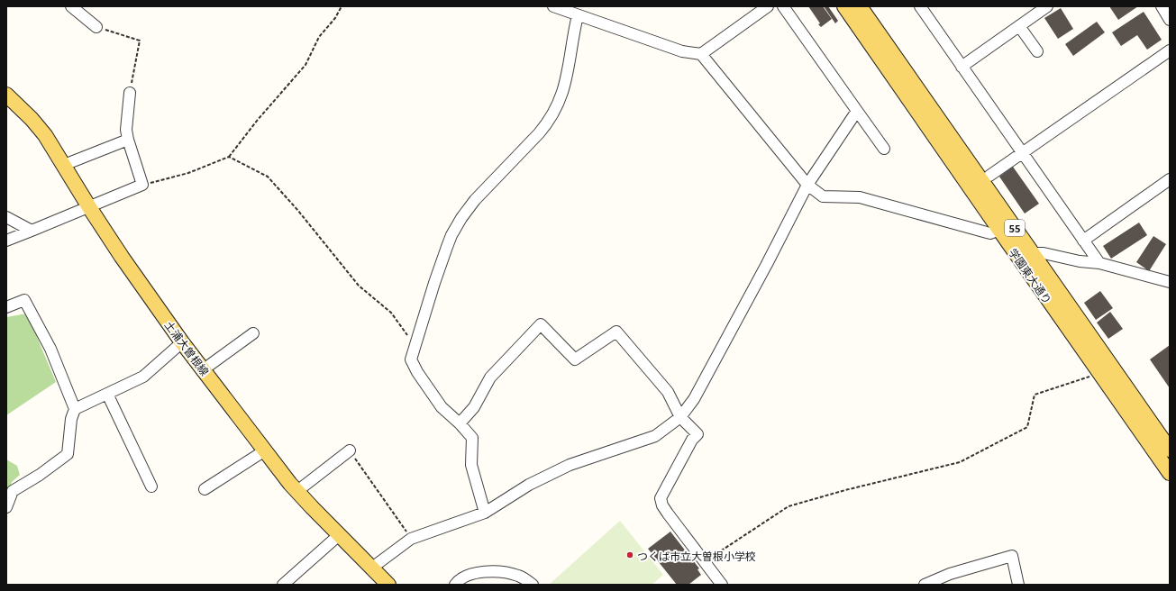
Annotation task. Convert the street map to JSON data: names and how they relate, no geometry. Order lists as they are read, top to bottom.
{
  "streets": {
    "main road": ["55", "学園東大通り", "土浦大曽根線"]
  },
  "places": ["つくば市立大曽根小学校"]
}
